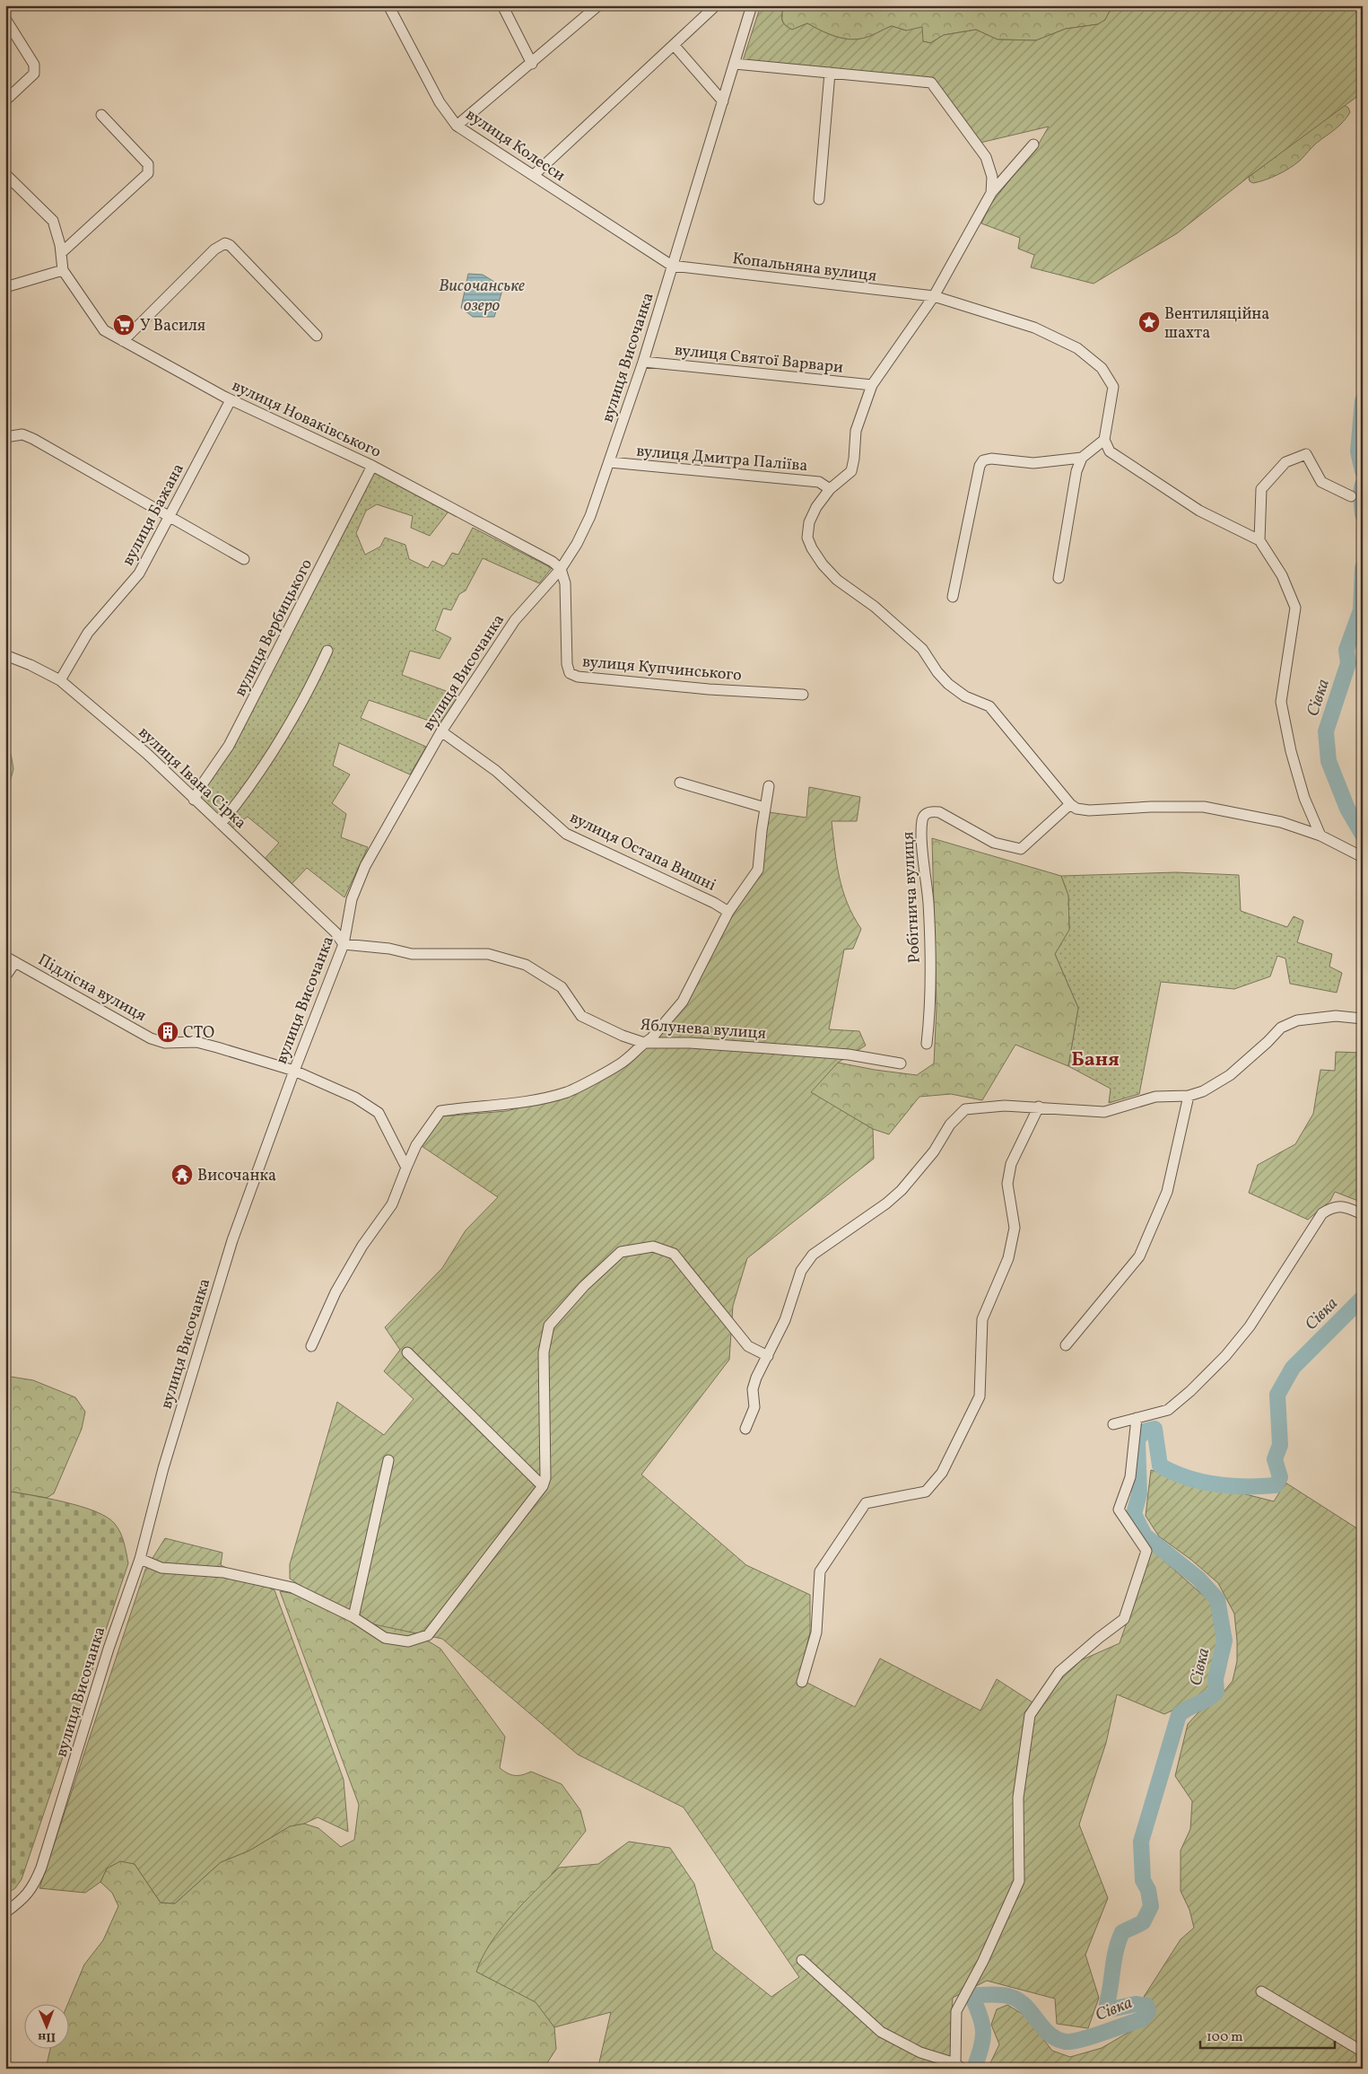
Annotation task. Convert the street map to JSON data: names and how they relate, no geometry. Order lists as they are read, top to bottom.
{
  "streets": {
    "street": [
      "вулиця Колесси",
      "Копальняна вулиця",
      "вулиця Височанка",
      "вулиця Святої Варвари",
      "вулиця Новаківського",
      "вулиця Дмитра Паліїва",
      "вулиця Бажана",
      "вулиця Вербицького",
      "вулиця Купчинського",
      "вулиця Івана Сірка",
      "вулиця Остапа Вишні",
      "Робітнича вулиця",
      "Підлісна вулиця",
      "Яблунева вулиця"
    ]
  },
  "crossings": [
    ["вулиця Колесси", "Копальняна вулиця"],
    ["вулиця Колесси", "вулиця Височанка"],
    ["Копальняна вулиця", "вулиця Височанка"],
    ["вулиця Височанка", "вулиця Святої Варвари"],
    ["вулиця Височанка", "вулиця Новаківського"],
    ["вулиця Височанка", "вулиця Дмитра Паліїва"],
    ["вулиця Височанка", "вулиця Купчинського"],
    ["вулиця Височанка", "вулиця Івана Сірка"],
    ["вулиця Височанка", "вулиця Остапа Вишні"],
    ["вулиця Височанка", "Підлісна вулиця"],
    ["вулиця Височанка", "Яблунева вулиця"],
    ["вулиця Новаківського", "вулиця Бажана"],
    ["вулиця Новаківського", "вулиця Вербицького"],
    ["вулиця Новаківського", "вулиця Купчинського"],
    ["вулиця Бажана", "вулиця Івана Сірка"],
    ["вулиця Вербицького", "вулиця Івана Сірка"],
    ["вулиця Івана Сірка", "Яблунева вулиця"]
  ],
  "districts": ["Баня"],
  "water": ["Височанське озеро", "Сівка"],
  "places": {
    "place": ["Вентиляційна шахта"],
    "supermarket": ["У Василя"],
    "building": ["СТО"],
    "temple": ["Височанка"]
  },
  "scale_bar": "100 m",
  "north": "bottom"
}
